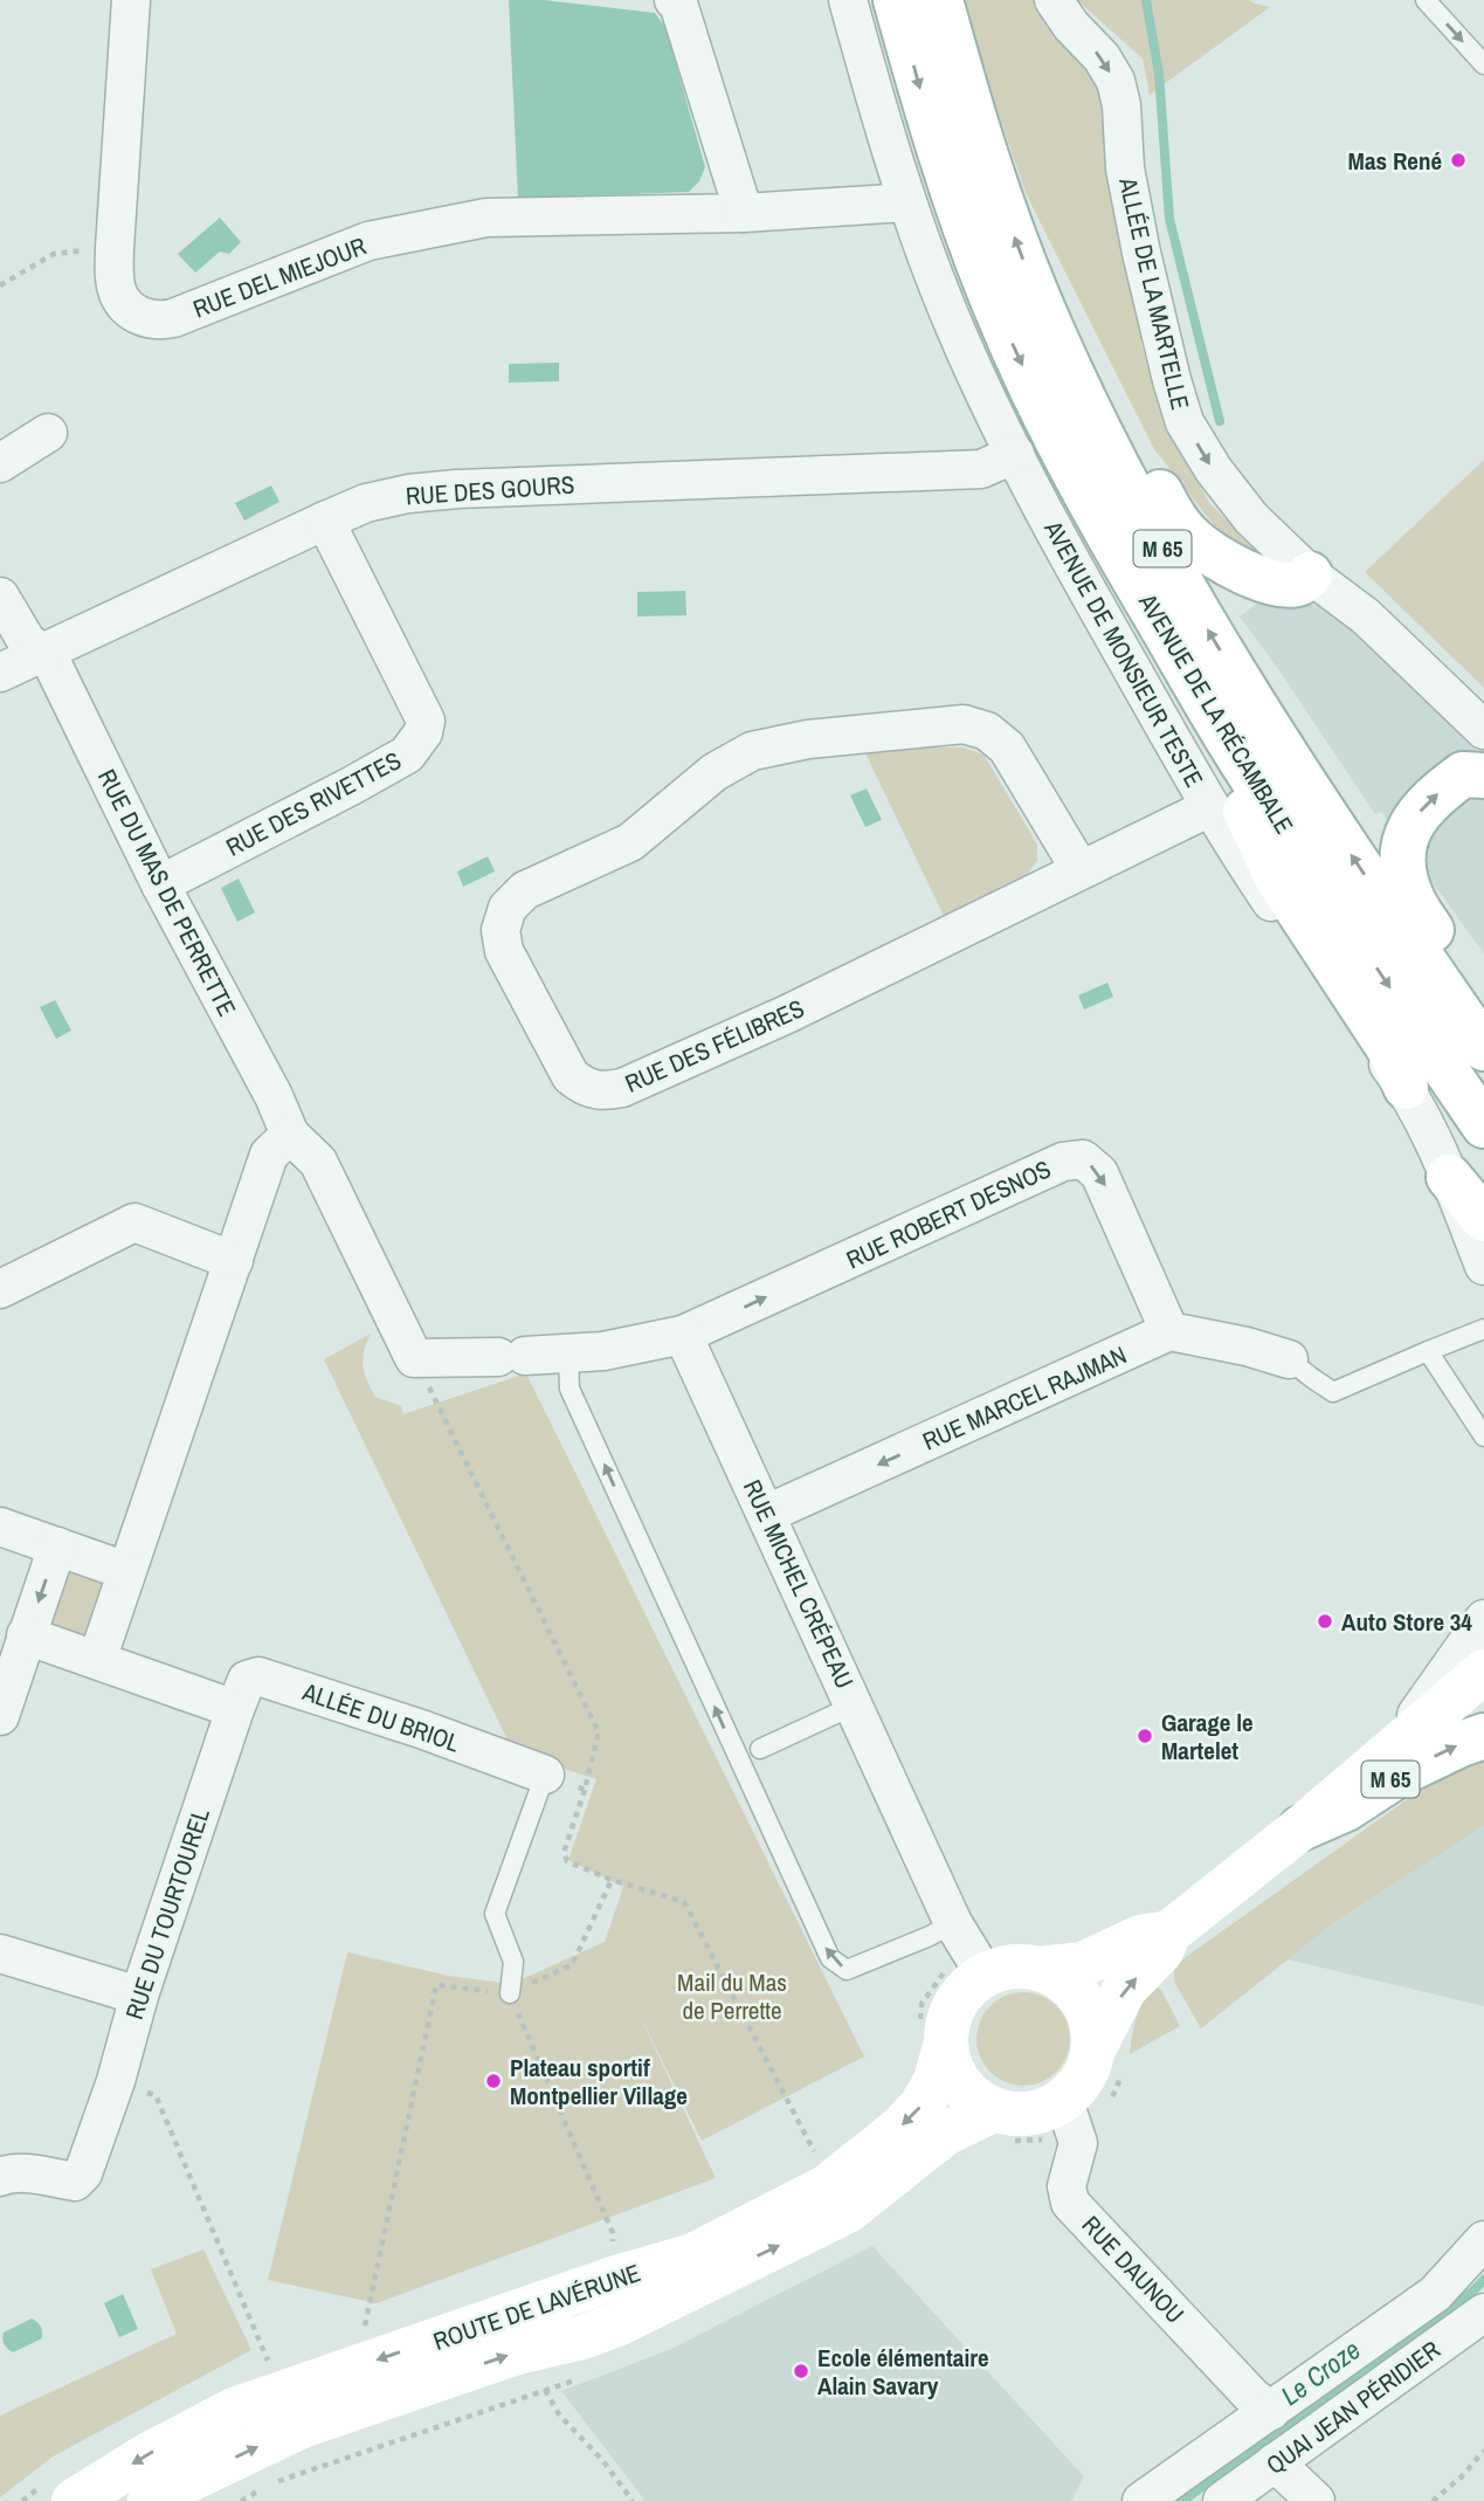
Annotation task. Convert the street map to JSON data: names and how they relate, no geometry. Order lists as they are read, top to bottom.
{
  "streets": {
    "main road": ["M 65", "AVENUE DE LA RÉCAMBALE", "ROUTE DE LAVÉRUNE"],
    "street": [
      "RUE DEL MIEJOUR",
      "ALLÉE DE LA MARTELLE",
      "RUE DES GOURS",
      "AVENUE DE MONSIEUR TESTE",
      "RUE DES RIVETTES",
      "RUE DU MAS DE PERRETTE",
      "RUE DES FÉLIBRES",
      "RUE ROBERT DESNOS",
      "RUE MARCEL RAJMAN",
      "RUE MICHEL CRÉPEAU",
      "ALLÉE DU BRIOL",
      "RUE DU TOURTOUREL",
      "RUE DAUNOU",
      "QUAI JEAN PÉRIDIER"
    ]
  },
  "crossings": [
    ["RUE DEL MIEJOUR", "AVENUE DE MONSIEUR TESTE"],
    ["RUE DES GOURS", "AVENUE DE MONSIEUR TESTE"],
    ["RUE DES GOURS", "RUE DES RIVETTES"],
    ["RUE DES GOURS", "RUE DU MAS DE PERRETTE"],
    ["AVENUE DE MONSIEUR TESTE", "RUE DES FÉLIBRES"],
    ["RUE DES RIVETTES", "RUE DU MAS DE PERRETTE"],
    ["RUE ROBERT DESNOS", "RUE MARCEL RAJMAN"],
    ["RUE ROBERT DESNOS", "RUE MICHEL CRÉPEAU"],
    ["RUE MARCEL RAJMAN", "RUE MICHEL CRÉPEAU"],
    ["RUE MICHEL CRÉPEAU", "RUE DAUNOU"],
    ["RUE MICHEL CRÉPEAU", "ROUTE DE LAVÉRUNE"],
    ["ALLÉE DU BRIOL", "RUE DU TOURTOUREL"],
    ["RUE DAUNOU", "ROUTE DE LAVÉRUNE"]
  ],
  "one_way": ["ALLÉE DE LA MARTELLE", "RUE MARCEL RAJMAN"],
  "water": ["Le Croze"],
  "parks": ["Mail du Mas de Perrette"],
  "places": [
    "Mas René",
    "Auto Store 34",
    "Garage le Martelet",
    "Plateau sportif Montpellier Village",
    "Ecole élémentaire Alain Savary"
  ]
}
